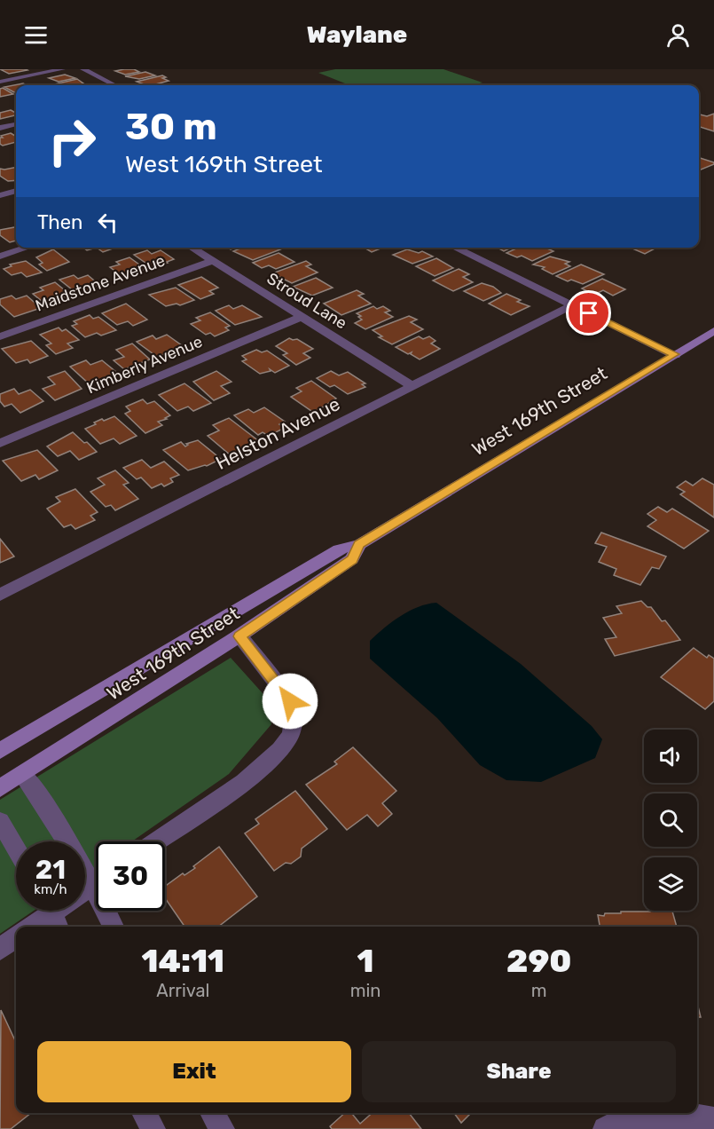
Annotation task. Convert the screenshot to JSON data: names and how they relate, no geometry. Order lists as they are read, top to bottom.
{
  "streets": {
    "street": [
      "Maidstone Avenue",
      "Stroud Lane",
      "Kimberly Avenue",
      "West 169th Street",
      "Helston Avenue"
    ]
  },
  "crossings": [
    ["Maidstone Avenue", "Stroud Lane"],
    ["Stroud Lane", "Kimberly Avenue"],
    ["Stroud Lane", "Helston Avenue"]
  ],
  "page": {
    "header": "Waylane",
    "turn": ["30 m", "West 169th Street"],
    "then": "Then",
    "speed": "21 km/h",
    "limit": "30",
    "eta": [
      "14:11",
      "Arrival",
      "1",
      "min",
      "290",
      "m"
    ],
    "buttons": ["Exit", "Share"]
  }
}
